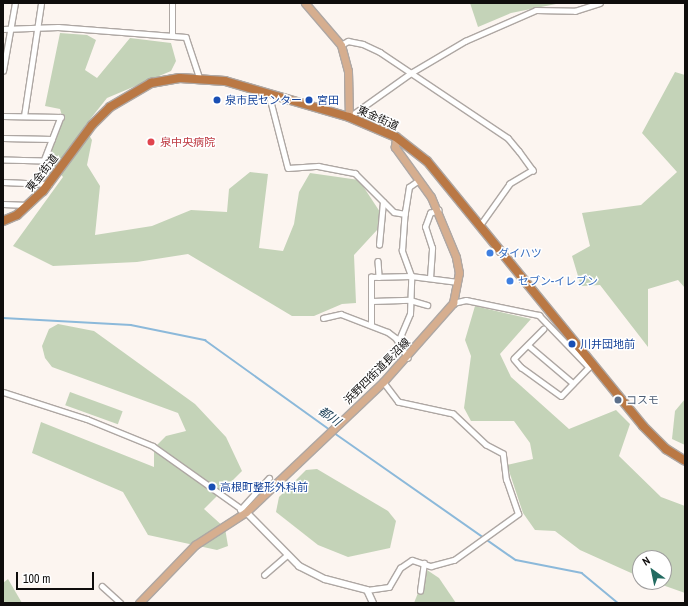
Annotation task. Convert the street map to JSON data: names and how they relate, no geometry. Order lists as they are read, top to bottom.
{
  "streets": {
    "highway": ["東金街道"],
    "main road": ["浜野四街道長沼線"]
  },
  "crossings": [
    ["東金街道", "浜野四街道長沼線"]
  ],
  "water": ["都川"],
  "places": [
    "泉市民センター",
    "宮田",
    "泉中央病院",
    "ダイハツ",
    "セブン-イレブン",
    "川井団地前",
    "コスモ",
    "高根町整形外科前"
  ],
  "scale_bar": "100 m",
  "north": "top left"
}
